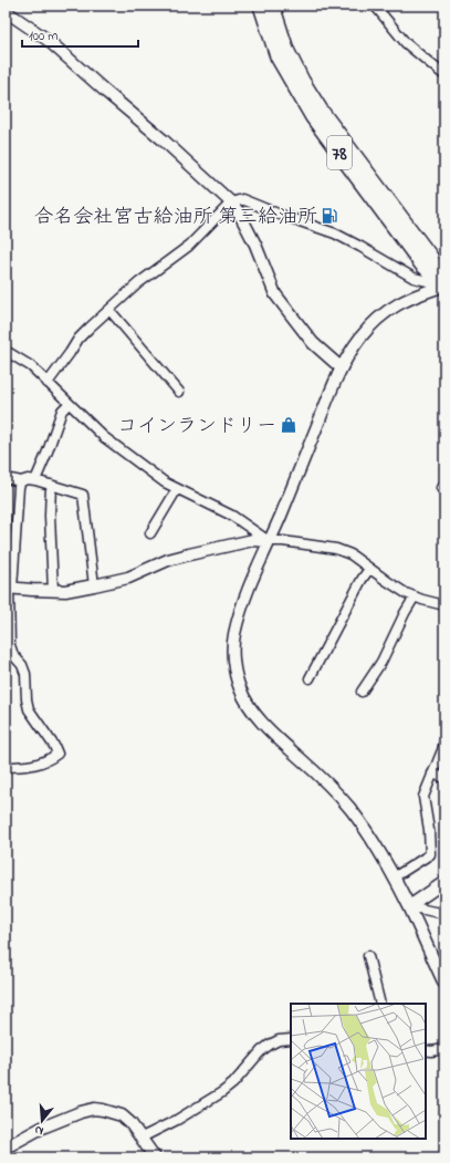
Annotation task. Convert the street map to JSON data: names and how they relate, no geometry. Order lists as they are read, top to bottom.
{
  "streets": {
    "main road": ["78"]
  },
  "places": {
    "fuel station": ["合名会社宮古給油所 第三給油所"],
    "shop": ["コインランドリー"]
  },
  "scale_bar": "100 m",
  "north": "bottom"
}
